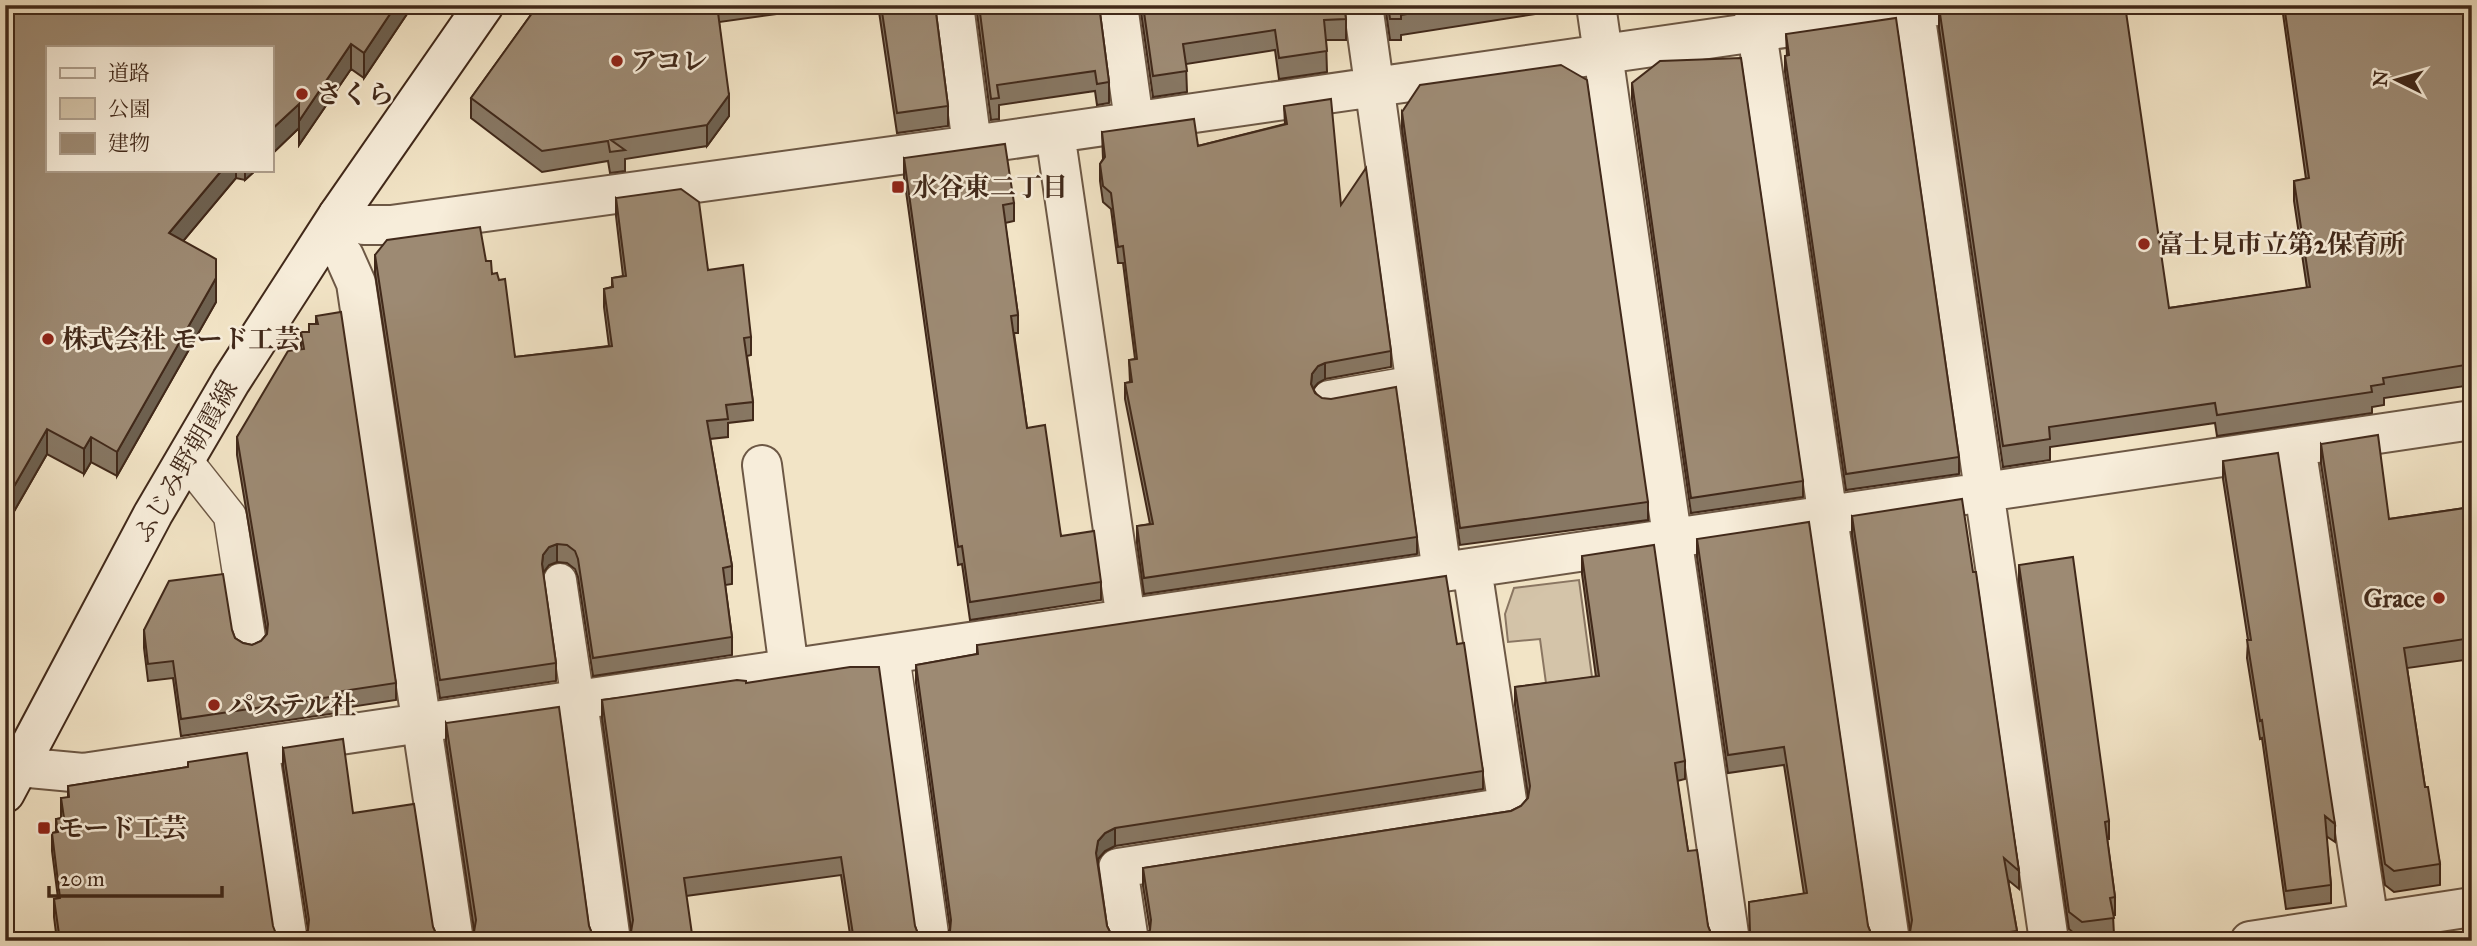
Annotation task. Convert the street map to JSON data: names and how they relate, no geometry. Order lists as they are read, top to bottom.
{
  "streets": {
    "street": ["ふじみ野朝霞線"]
  },
  "places": {
    "other": [
      "アコレ",
      "さくら",
      "富士見市立第2保育所",
      "株式会社 モード工芸",
      "Grace",
      "パステル社"
    ],
    "transit": ["水谷東二丁目", "モード工芸"]
  },
  "legend": ["道路", "公園", "建物"],
  "scale_bar": "20 m",
  "north": "left"
}
